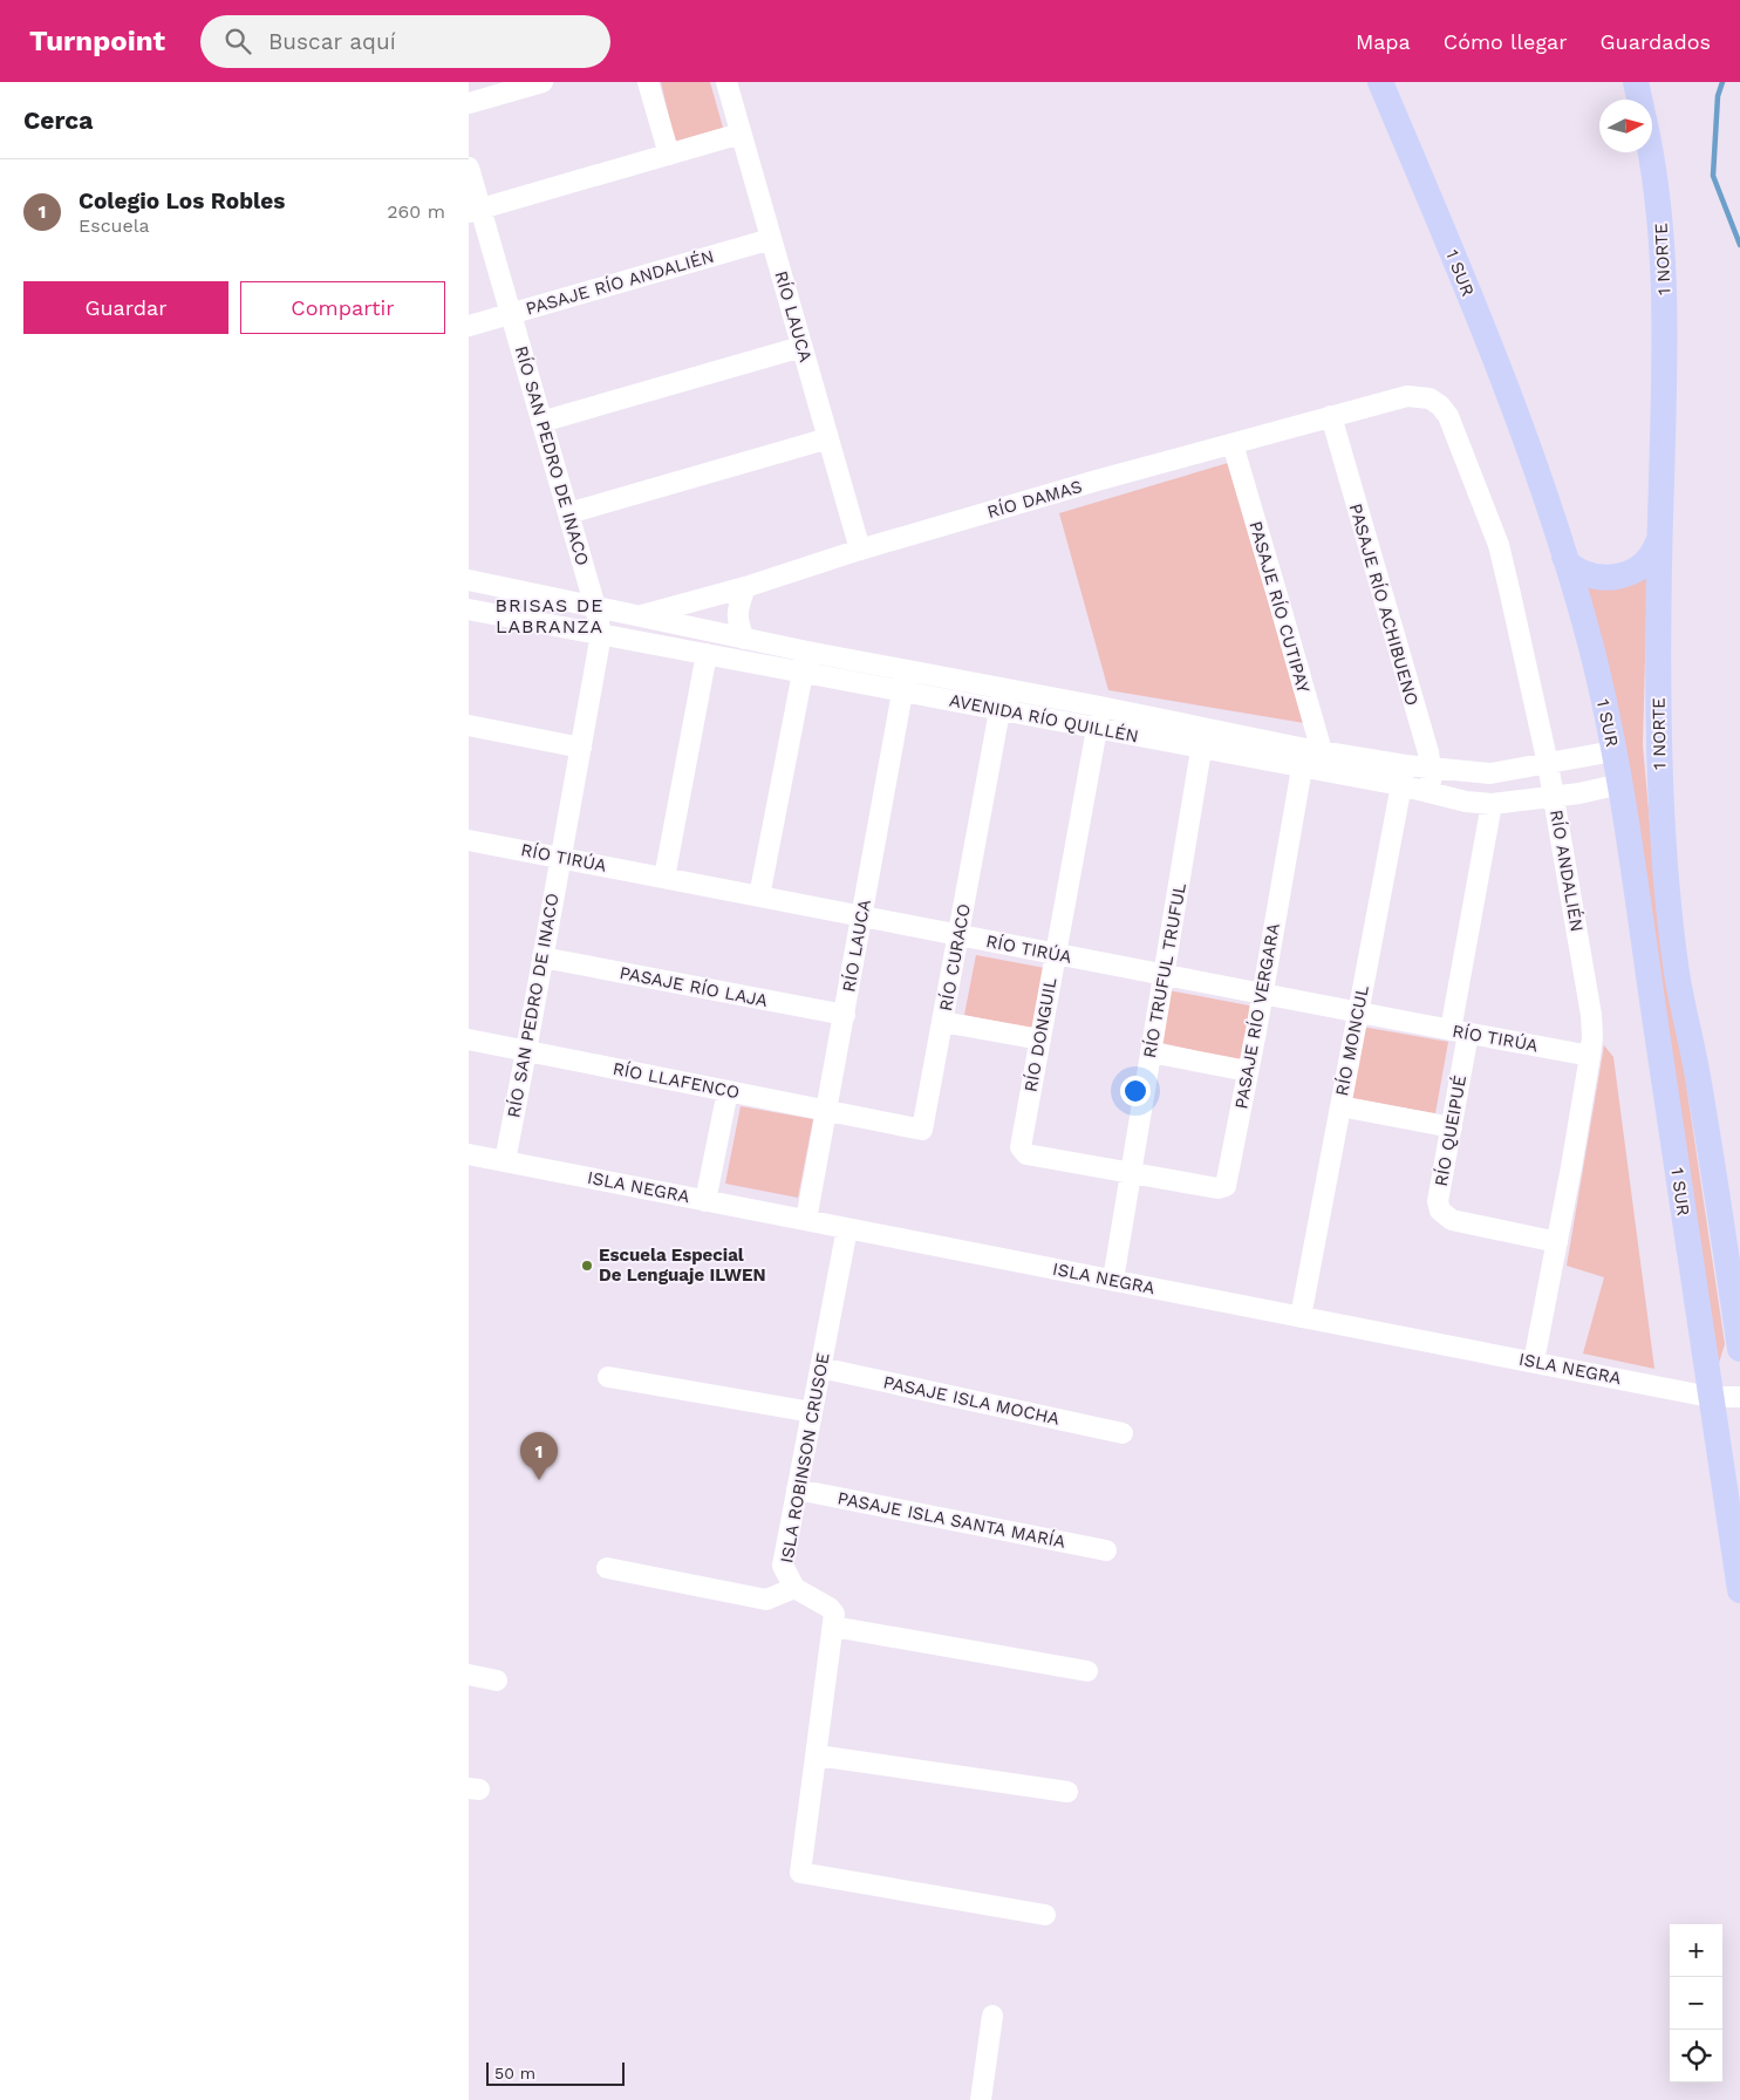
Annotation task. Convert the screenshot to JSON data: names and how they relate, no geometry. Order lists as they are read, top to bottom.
{
  "streets": {
    "main road": ["1 NORTE", "1 SUR"],
    "street": [
      "PASAJE RÍO ANDALIÉN",
      "RÍO LAUCA",
      "RÍO SAN PEDRO DE INACO",
      "RÍO DAMAS",
      "PASAJE RÍO ACHIBUENO",
      "PASAJE RÍO CUTIPAY",
      "AVENIDA RÍO QUILLÉN",
      "RÍO TIRÚA",
      "RÍO ANDALIÉN",
      "RÍO CURACO",
      "RÍO TRUFUL TRUFUL",
      "PASAJE RÍO LAJA",
      "PASAJE RÍO VERGARA",
      "RÍO DONGUIL",
      "RÍO MONCUL",
      "RÍO LLAFENCO",
      "RÍO QUEIPUÉ",
      "ISLA NEGRA",
      "PASAJE ISLA MOCHA",
      "ISLA ROBINSON CRUSOE",
      "PASAJE ISLA SANTA MARÍA"
    ]
  },
  "crossings": [
    ["1 SUR", "AVENIDA RÍO QUILLÉN"],
    ["1 SUR", "ISLA NEGRA"],
    ["PASAJE RÍO ANDALIÉN", "RÍO LAUCA"],
    ["PASAJE RÍO ANDALIÉN", "RÍO SAN PEDRO DE INACO"],
    ["RÍO LAUCA", "RÍO DAMAS"],
    ["RÍO LAUCA", "AVENIDA RÍO QUILLÉN"],
    ["RÍO LAUCA", "RÍO TIRÚA"],
    ["RÍO LAUCA", "RÍO CURACO"],
    ["RÍO LAUCA", "PASAJE RÍO LAJA"],
    ["RÍO LAUCA", "RÍO LLAFENCO"],
    ["RÍO LAUCA", "ISLA NEGRA"],
    ["RÍO SAN PEDRO DE INACO", "AVENIDA RÍO QUILLÉN"],
    ["RÍO SAN PEDRO DE INACO", "RÍO TIRÚA"],
    ["RÍO SAN PEDRO DE INACO", "PASAJE RÍO LAJA"],
    ["RÍO SAN PEDRO DE INACO", "RÍO LLAFENCO"],
    ["RÍO SAN PEDRO DE INACO", "ISLA NEGRA"],
    ["RÍO DAMAS", "PASAJE RÍO ACHIBUENO"],
    ["RÍO DAMAS", "PASAJE RÍO CUTIPAY"],
    ["RÍO DAMAS", "AVENIDA RÍO QUILLÉN"],
    ["RÍO DAMAS", "RÍO ANDALIÉN"],
    ["PASAJE RÍO ACHIBUENO", "AVENIDA RÍO QUILLÉN"],
    ["PASAJE RÍO CUTIPAY", "AVENIDA RÍO QUILLÉN"],
    ["PASAJE RÍO CUTIPAY", "PASAJE RÍO VERGARA"],
    ["AVENIDA RÍO QUILLÉN", "RÍO ANDALIÉN"],
    ["AVENIDA RÍO QUILLÉN", "RÍO CURACO"],
    ["AVENIDA RÍO QUILLÉN", "RÍO TRUFUL TRUFUL"],
    ["AVENIDA RÍO QUILLÉN", "PASAJE RÍO VERGARA"],
    ["AVENIDA RÍO QUILLÉN", "RÍO DONGUIL"],
    ["AVENIDA RÍO QUILLÉN", "RÍO MONCUL"],
    ["AVENIDA RÍO QUILLÉN", "RÍO QUEIPUÉ"],
    ["RÍO TIRÚA", "RÍO ANDALIÉN"],
    ["RÍO TIRÚA", "RÍO CURACO"],
    ["RÍO TIRÚA", "RÍO TRUFUL TRUFUL"],
    ["RÍO TIRÚA", "PASAJE RÍO VERGARA"],
    ["RÍO TIRÚA", "RÍO DONGUIL"],
    ["RÍO TIRÚA", "RÍO MONCUL"],
    ["RÍO TIRÚA", "RÍO QUEIPUÉ"],
    ["RÍO ANDALIÉN", "RÍO QUEIPUÉ"],
    ["RÍO ANDALIÉN", "ISLA NEGRA"],
    ["RÍO CURACO", "RÍO LLAFENCO"],
    ["RÍO TRUFUL TRUFUL", "PASAJE RÍO VERGARA"],
    ["RÍO TRUFUL TRUFUL", "RÍO DONGUIL"],
    ["RÍO TRUFUL TRUFUL", "ISLA NEGRA"],
    ["PASAJE RÍO VERGARA", "RÍO DONGUIL"],
    ["RÍO MONCUL", "ISLA NEGRA"],
    ["ISLA NEGRA", "ISLA ROBINSON CRUSOE"],
    ["PASAJE ISLA MOCHA", "ISLA ROBINSON CRUSOE"],
    ["ISLA ROBINSON CRUSOE", "PASAJE ISLA SANTA MARÍA"]
  ],
  "districts": ["BRISAS DE LABRANZA"],
  "places": ["Escuela Especial De Lenguaje ILWEN"],
  "scale_bar": "50 m",
  "north": "right",
  "page": {
    "header": "Turnpoint",
    "search": "Buscar aquí",
    "nav": ["Mapa", "Cómo llegar", "Guardados"],
    "heading": "Cerca",
    "list": [
      {
        "mark": "1",
        "name": "Colegio Los Robles",
        "note": "Escuela",
        "value": "260 m"
      }
    ],
    "buttons": ["Guardar", "Compartir"],
    "pins": "1",
    "map_buttons": ["+", "−"],
    "scale": "50 m"
  }
}
